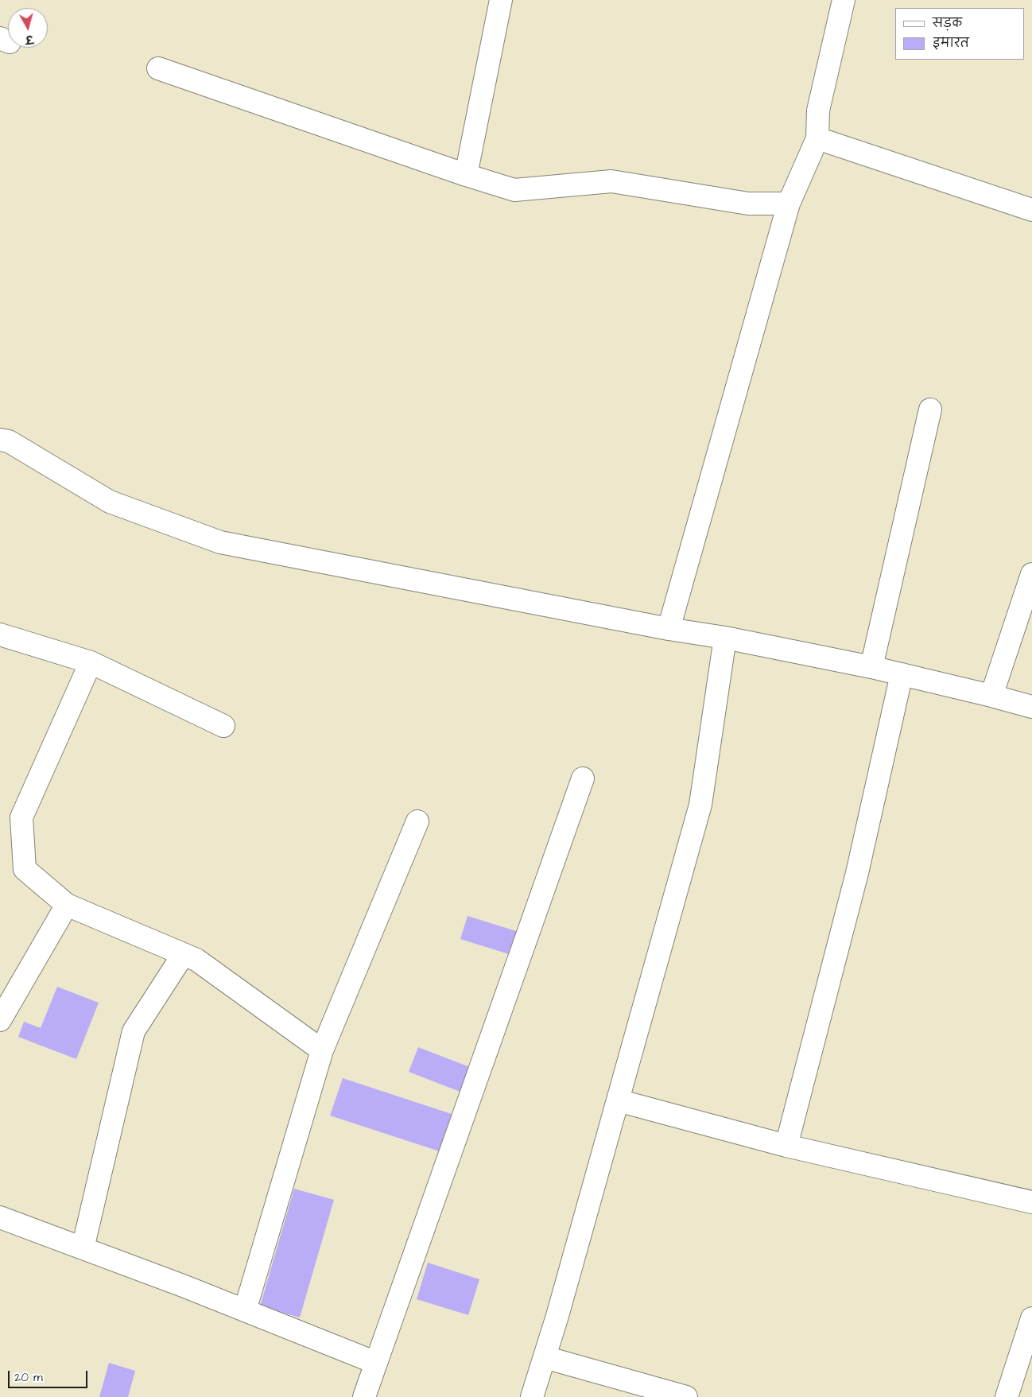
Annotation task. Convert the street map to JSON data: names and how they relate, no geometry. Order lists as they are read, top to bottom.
{
  "legend": ["सड़क", "इमारत"],
  "scale_bar": "20 m",
  "north": "bottom"
}
